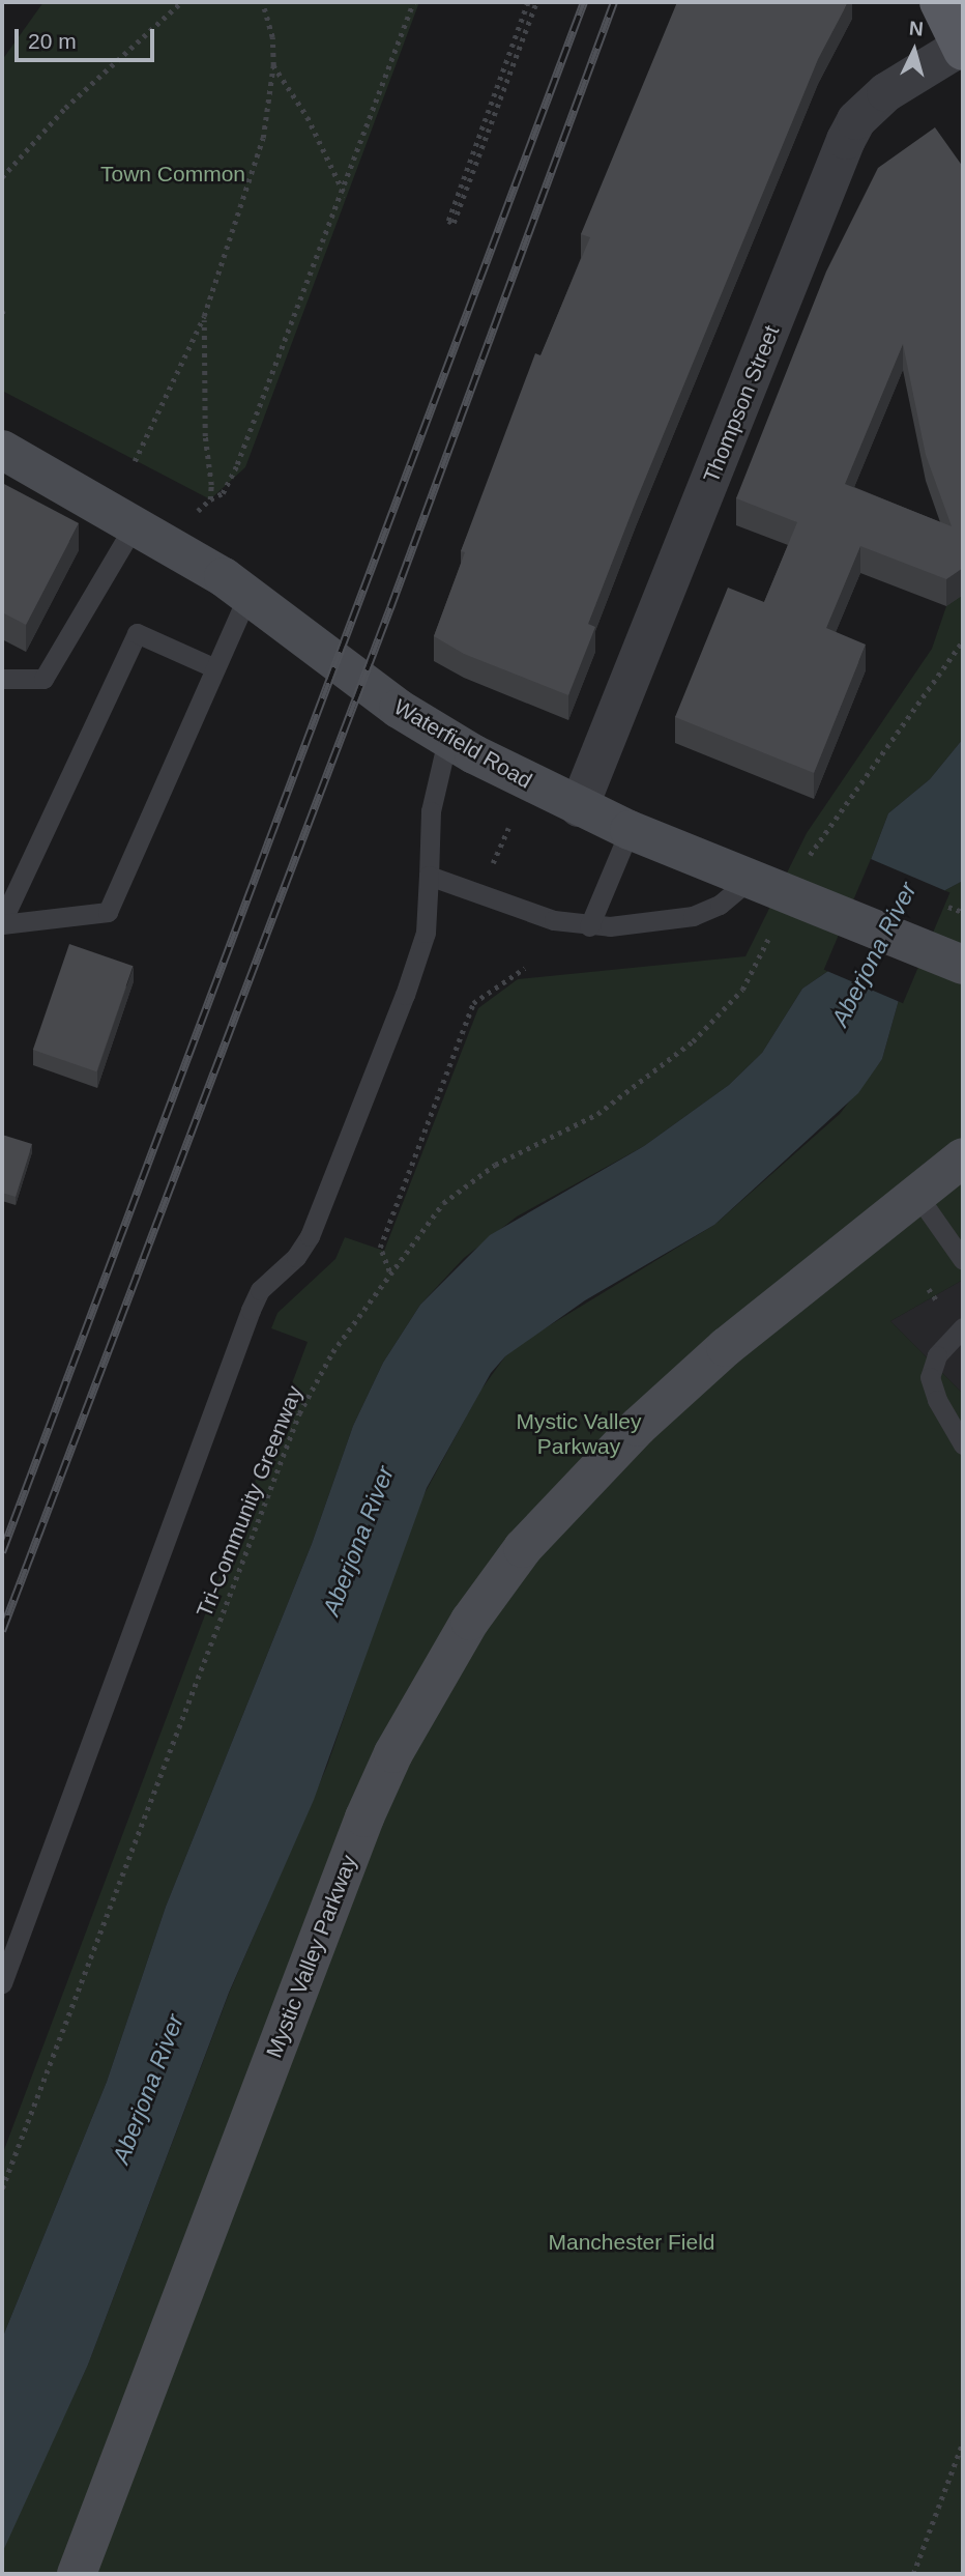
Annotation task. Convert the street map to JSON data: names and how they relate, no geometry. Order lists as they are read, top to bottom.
{
  "streets": {
    "main road": ["Waterfield Road", "Mystic Valley Parkway"],
    "street": ["Thompson Street"],
    "path": ["Tri-Community Greenway"]
  },
  "crossings": [
    ["Thompson Street", "Waterfield Road"]
  ],
  "water": ["Aberjona River"],
  "parks": ["Town Common", "Mystic Valley Parkway", "Manchester Field"],
  "scale_bar": "20 m",
  "north": "top"
}
